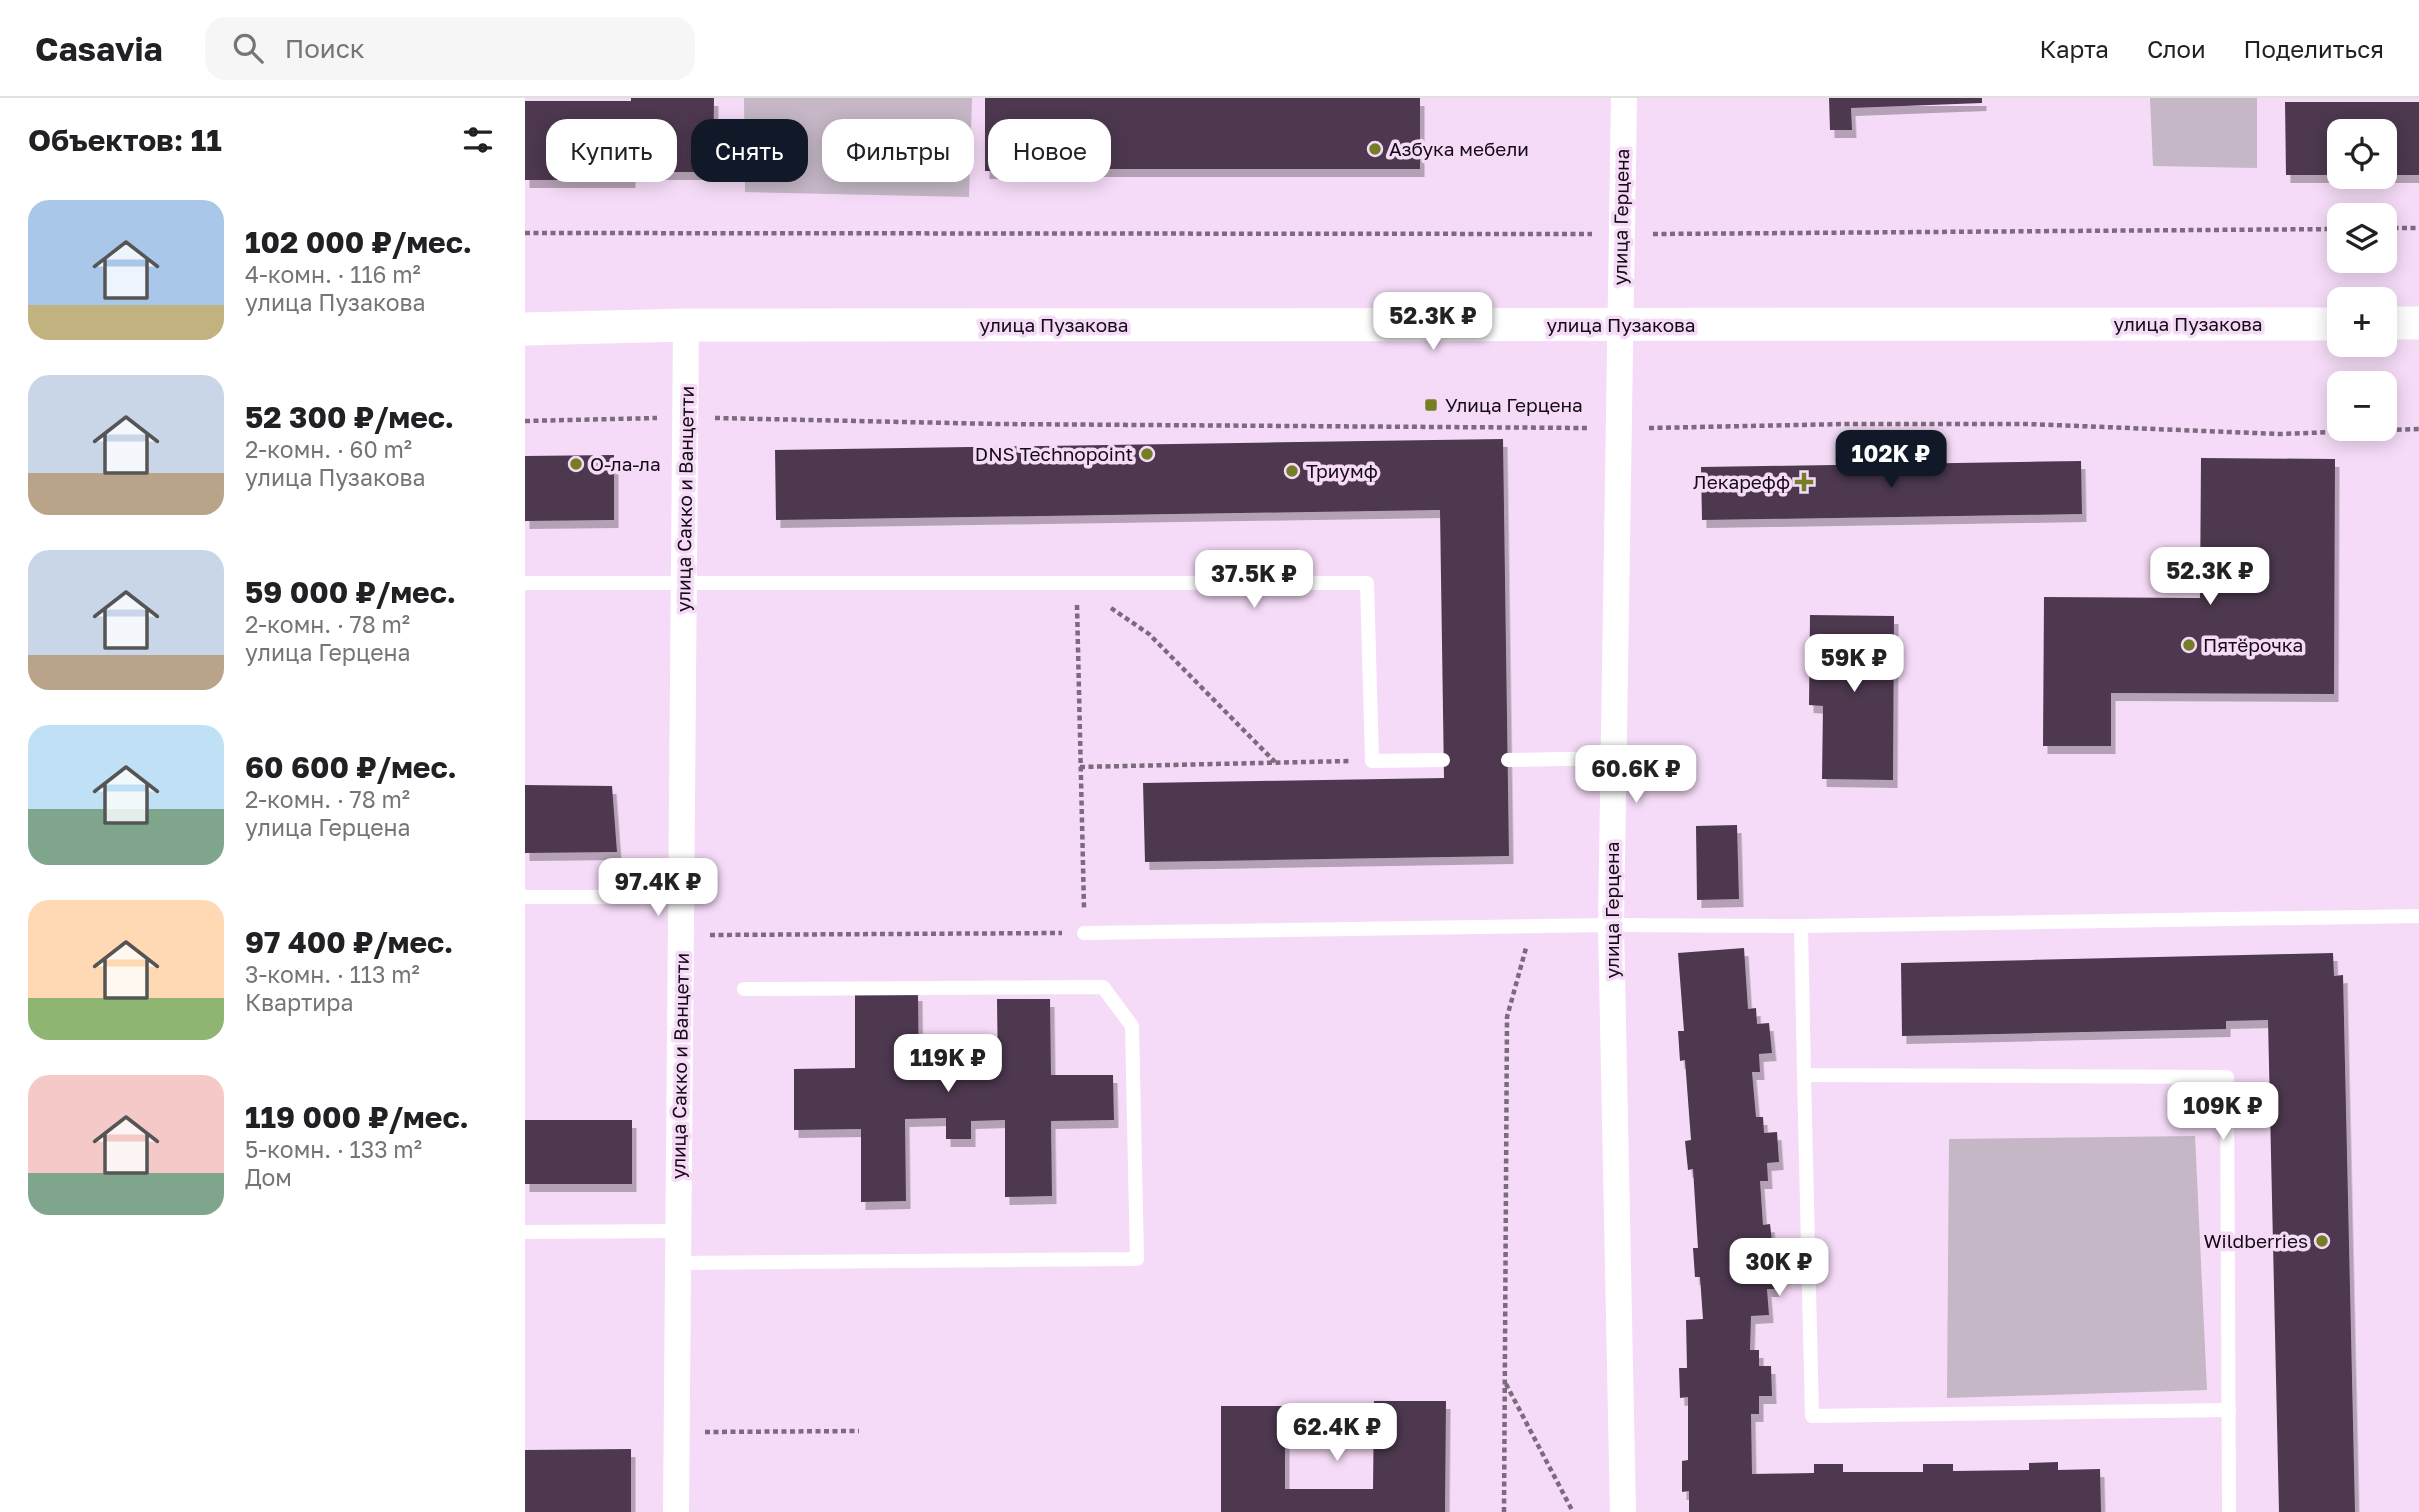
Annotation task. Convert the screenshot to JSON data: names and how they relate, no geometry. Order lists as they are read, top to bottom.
{
  "streets": {
    "street": ["улица Герцена", "улица Пузакова", "улица Сакко и Ванцетти"]
  },
  "crossings": [
    ["улица Герцена", "улица Пузакова"],
    ["улица Пузакова", "улица Сакко и Ванцетти"]
  ],
  "places": {
    "other": [
      "Азбука мебели",
      "DNS Technopoint",
      "О-ла-ла",
      "Триумф",
      "Пятёрочка",
      "Wildberries"
    ],
    "transit": ["Улица Герцена"],
    "health": ["Лекарефф"]
  },
  "page": {
    "header": "Casavia",
    "search": "Поиск",
    "nav": ["Карта", "Слои", "Поделиться"],
    "heading": "Объектов: 11",
    "map_buttons": ["+", "−"],
    "chip": [
      "Купить",
      "Снять",
      "Фильтры",
      "Новое"
    ],
    "list": [
      {
        "name": "102 000 ₽/мес.",
        "note": "4-комн. · 116 m² · улица Пузакова"
      },
      {
        "name": "52 300 ₽/мес.",
        "note": "2-комн. · 60 m² · улица Пузакова"
      },
      {
        "name": "59 000 ₽/мес.",
        "note": "2-комн. · 78 m² · улица Герцена"
      },
      {
        "name": "60 600 ₽/мес.",
        "note": "2-комн. · 78 m² · улица Герцена"
      },
      {
        "name": "97 400 ₽/мес.",
        "note": "3-комн. · 113 m² · Квартира"
      },
      {
        "name": "119 000 ₽/мес.",
        "note": "5-комн. · 133 m² · Дом"
      }
    ],
    "price": [
      "52.3K ₽",
      "102K ₽",
      "52.3K ₽",
      "37.5K ₽",
      "59K ₽",
      "60.6K ₽",
      "97.4K ₽",
      "119K ₽",
      "109K ₽",
      "30K ₽",
      "62.4K ₽"
    ]
  }
}
